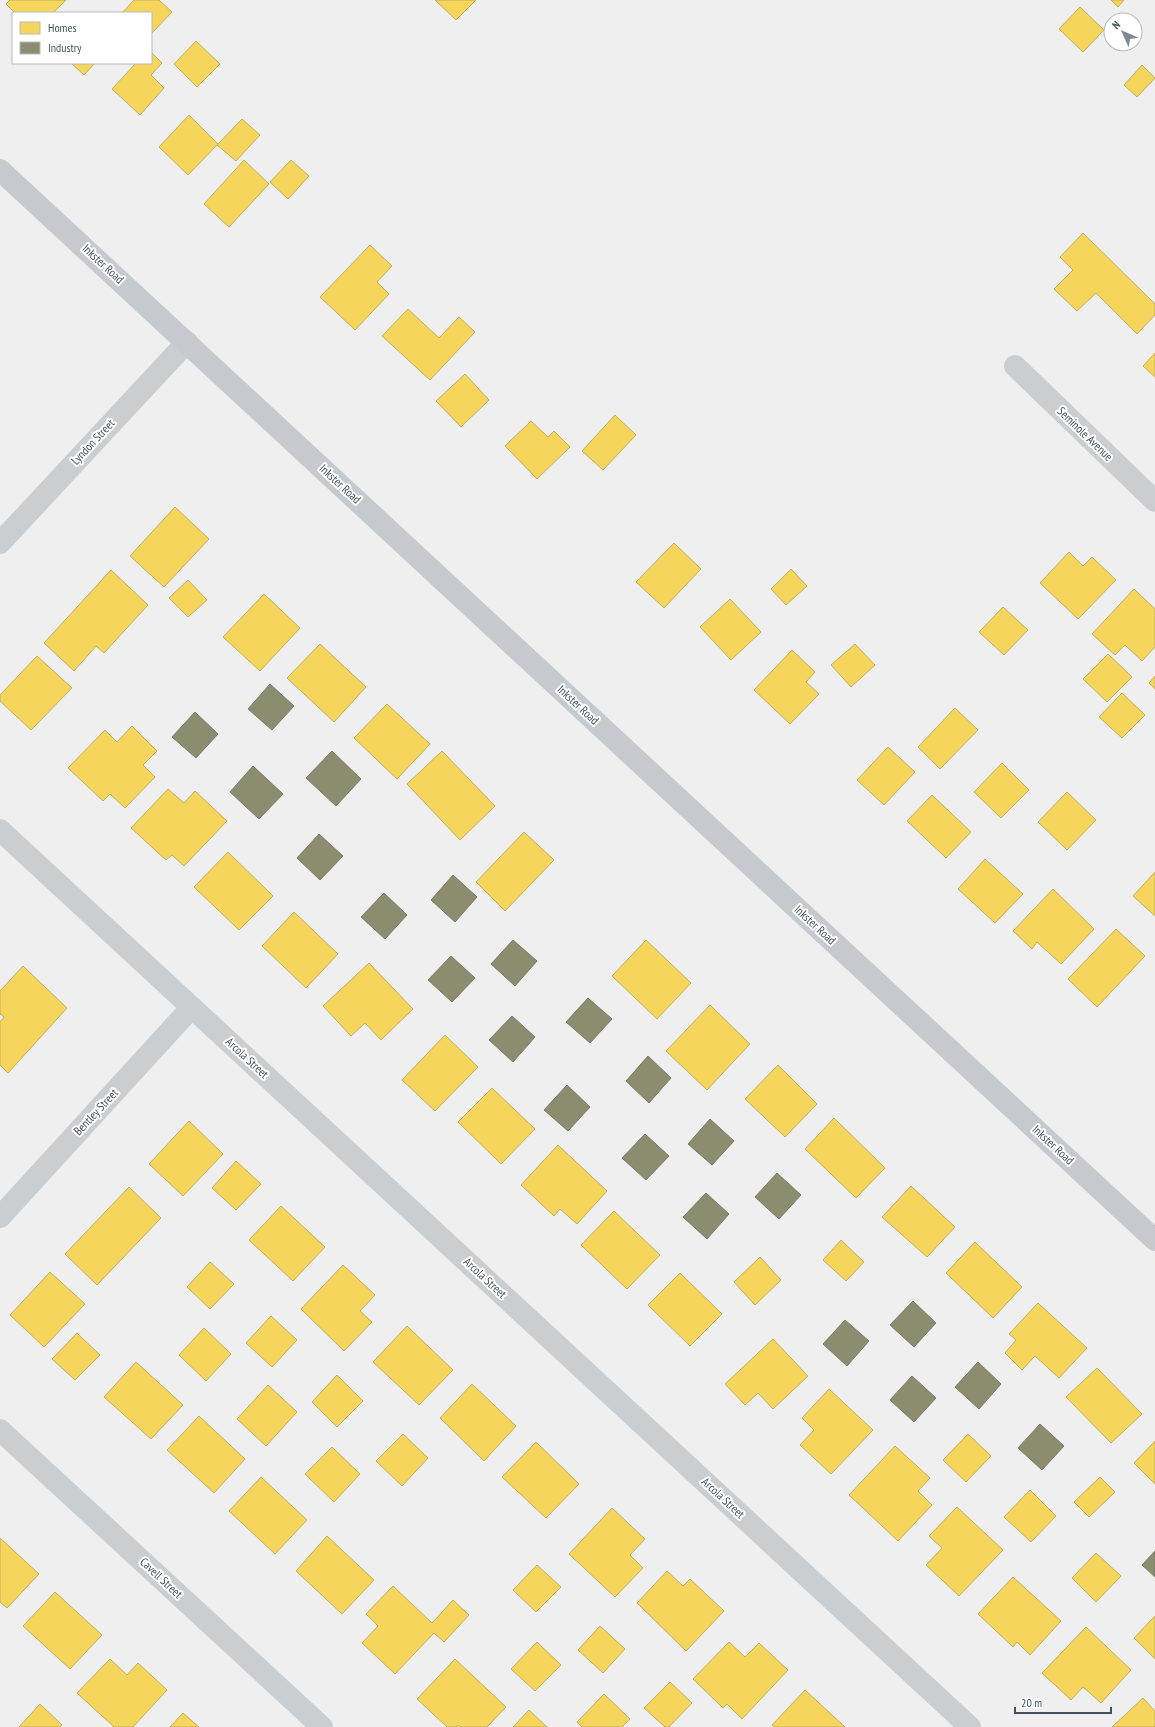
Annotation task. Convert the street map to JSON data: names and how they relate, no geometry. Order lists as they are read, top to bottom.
{
  "streets": {
    "main road": ["Inkster Road"],
    "street": [
      "Seminole Avenue",
      "Lyndon Street",
      "Arcola Street",
      "Bentley Street",
      "Cavell Street"
    ]
  },
  "crossings": [
    ["Inkster Road", "Lyndon Street"],
    ["Arcola Street", "Bentley Street"]
  ],
  "legend": ["Homes", "Industry"],
  "scale_bar": "20 m",
  "north": "top left"
}
